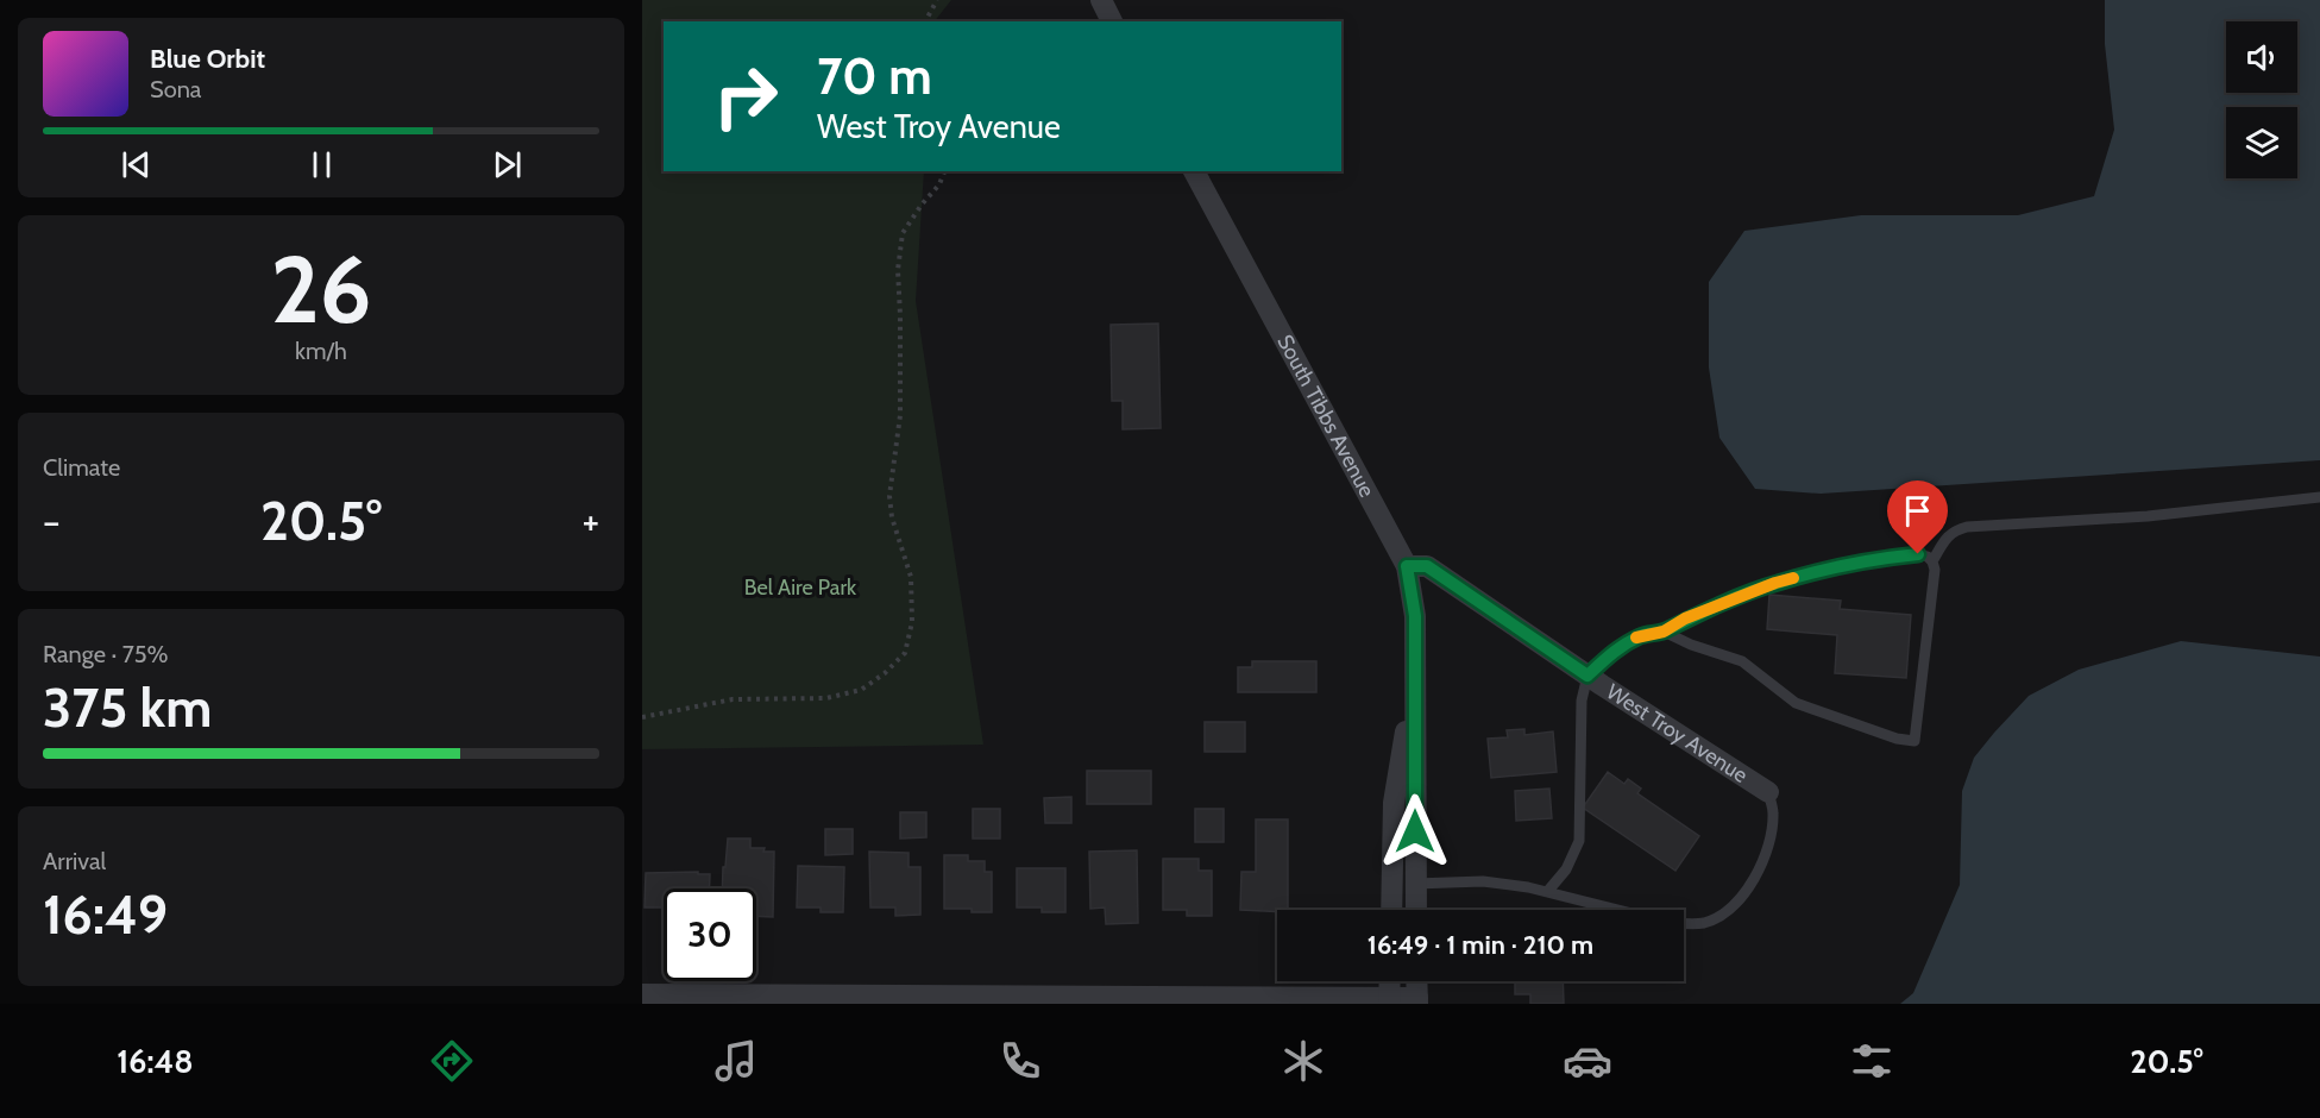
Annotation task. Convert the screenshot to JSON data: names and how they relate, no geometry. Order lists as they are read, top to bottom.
{
  "streets": {
    "street": ["South Tibbs Avenue", "West Troy Avenue"]
  },
  "crossings": [
    ["South Tibbs Avenue", "West Troy Avenue"]
  ],
  "parks": ["Bel Aire Park"],
  "page": {
    "turn": ["70 m", "West Troy Avenue"],
    "song": ["Blue Orbit", "Sona"],
    "tile": [
      ["26", "km/h"],
      "Climate",
      ["Range · 75%", "375 km"],
      ["Arrival", "16:49"]
    ],
    "heat": ["−", "20.5°", "+"],
    "limit": "30",
    "trip": "16:49 · 1 min · 210 m",
    "tabs": ["16:48", "20.5°"]
  }
}
